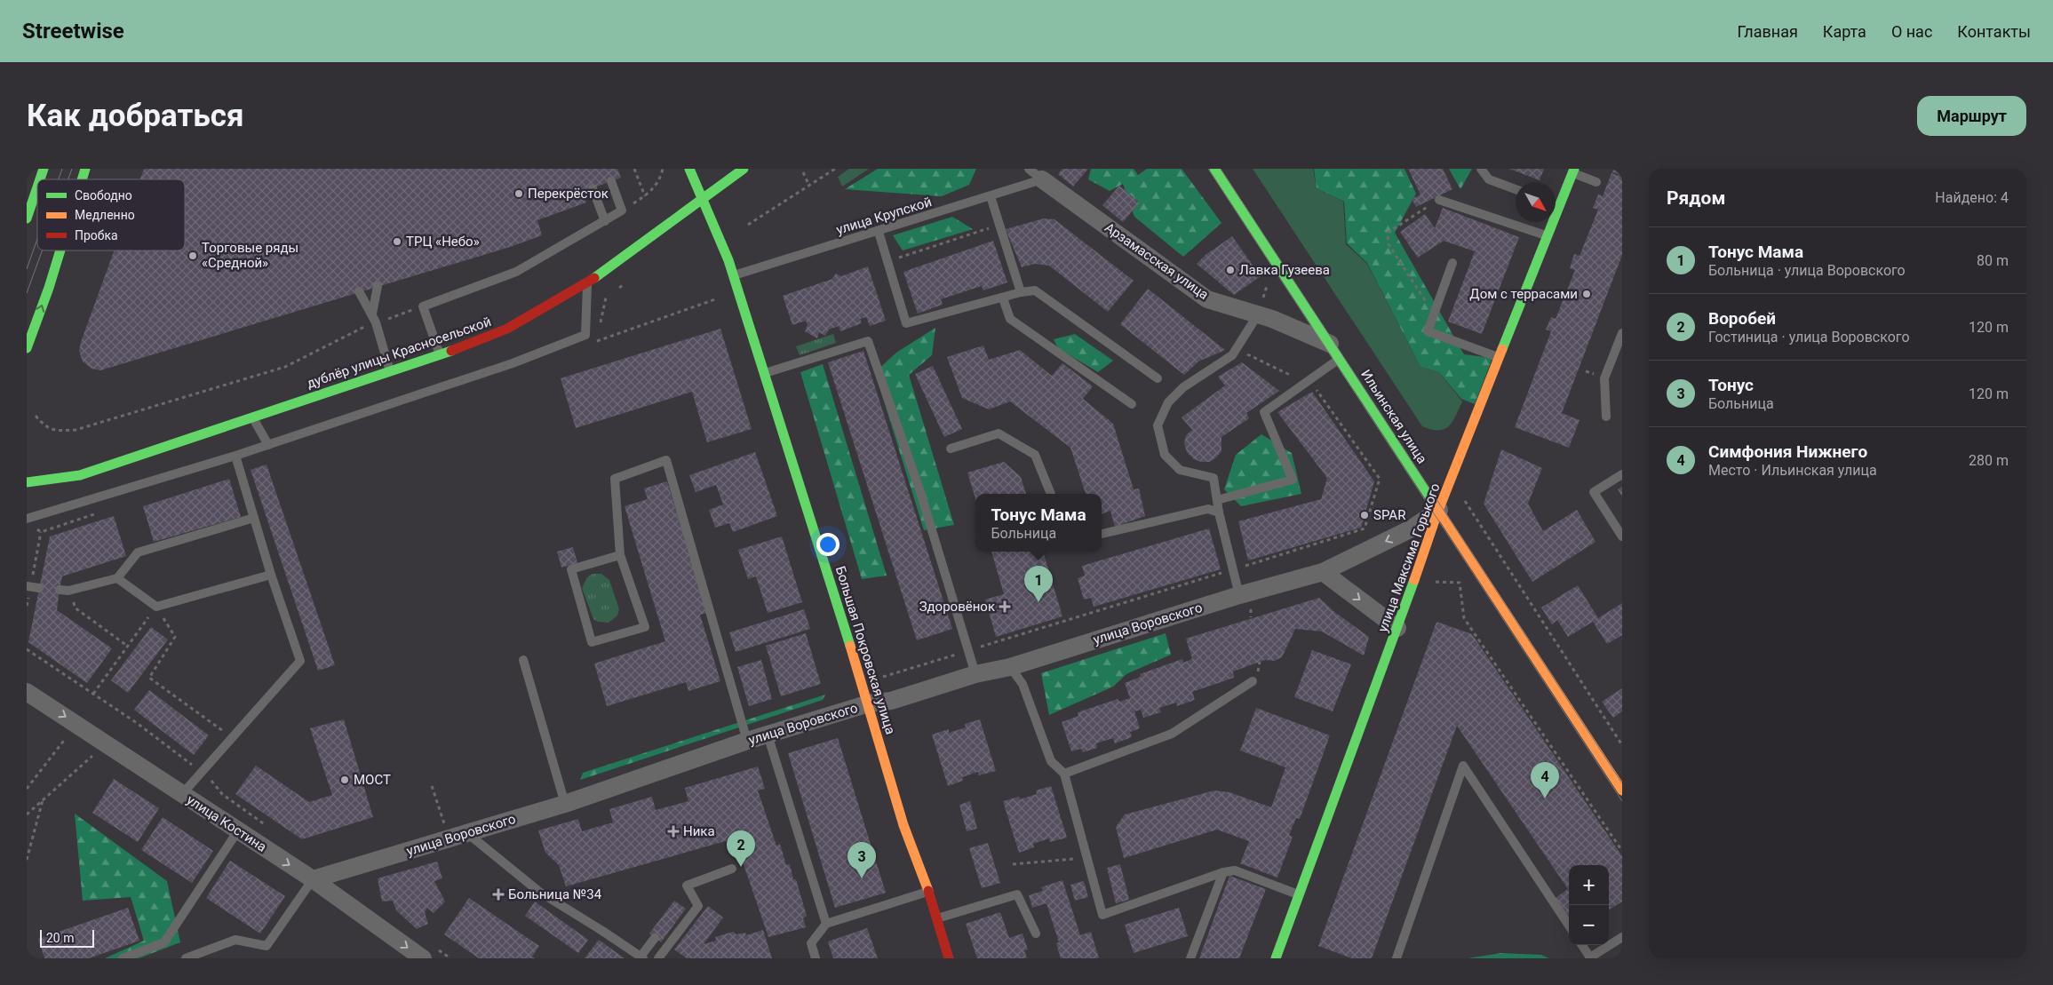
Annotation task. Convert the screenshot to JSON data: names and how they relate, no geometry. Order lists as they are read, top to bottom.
{
  "streets": {
    "main road": [
      "дублёр улицы Красносельской",
      "Ильинская улица",
      "улица Максима Горького",
      "Большая Покровская улица"
    ],
    "street": ["Арзамасская улица", "улица Воровского", "улица Костина"],
    "lane": ["улица Крупской"]
  },
  "crossings": [
    ["улица Крупской", "Арзамасская улица"],
    ["улица Крупской", "Большая Покровская улица"],
    ["Арзамасская улица", "Ильинская улица"],
    ["дублёр улицы Красносельской", "Большая Покровская улица"],
    ["Ильинская улица", "улица Максима Горького"],
    ["Ильинская улица", "улица Воровского"],
    ["улица Максима Горького", "улица Воровского"],
    ["улица Воровского", "Большая Покровская улица"],
    ["улица Воровского", "улица Костина"]
  ],
  "one_way": ["улица Костина"],
  "places": {
    "other": [
      "Перекрёсток",
      "ТРЦ «Небо»",
      "Торговые ряды «Средной»",
      "Лавка Гузеева",
      "Дом с террасами",
      "SPAR",
      "МОСТ"
    ],
    "health": ["Здоровёнок", "Ника", "Больница №34"]
  },
  "legend": ["Свободно", "Медленно", "Пробка"],
  "scale_bar": "20 m",
  "north": "bottom right",
  "page": {
    "header": "Streetwise",
    "nav": [
      "Главная",
      "Карта",
      "О нас",
      "Контакты"
    ],
    "buttons": "Маршрут",
    "title": "Как добраться",
    "heading": ["Рядом", "Найдено: 4"],
    "list": [
      {
        "mark": "1",
        "name": "Тонус Мама",
        "note": "Больница · улица Воровского",
        "value": "80 m"
      },
      {
        "mark": "2",
        "name": "Воробей",
        "note": "Гостиница · улица Воровского",
        "value": "120 m"
      },
      {
        "mark": "3",
        "name": "Тонус",
        "note": "Больница",
        "value": "120 m"
      },
      {
        "mark": "4",
        "name": "Симфония Нижнего",
        "note": "Место · Ильинская улица",
        "value": "280 m"
      }
    ],
    "popup": ["Тонус Мама", "Больница"],
    "pins": [
      "1",
      "4",
      "2",
      "3"
    ],
    "map_buttons": ["+", "−"],
    "scale": "20 m"
  }
}
